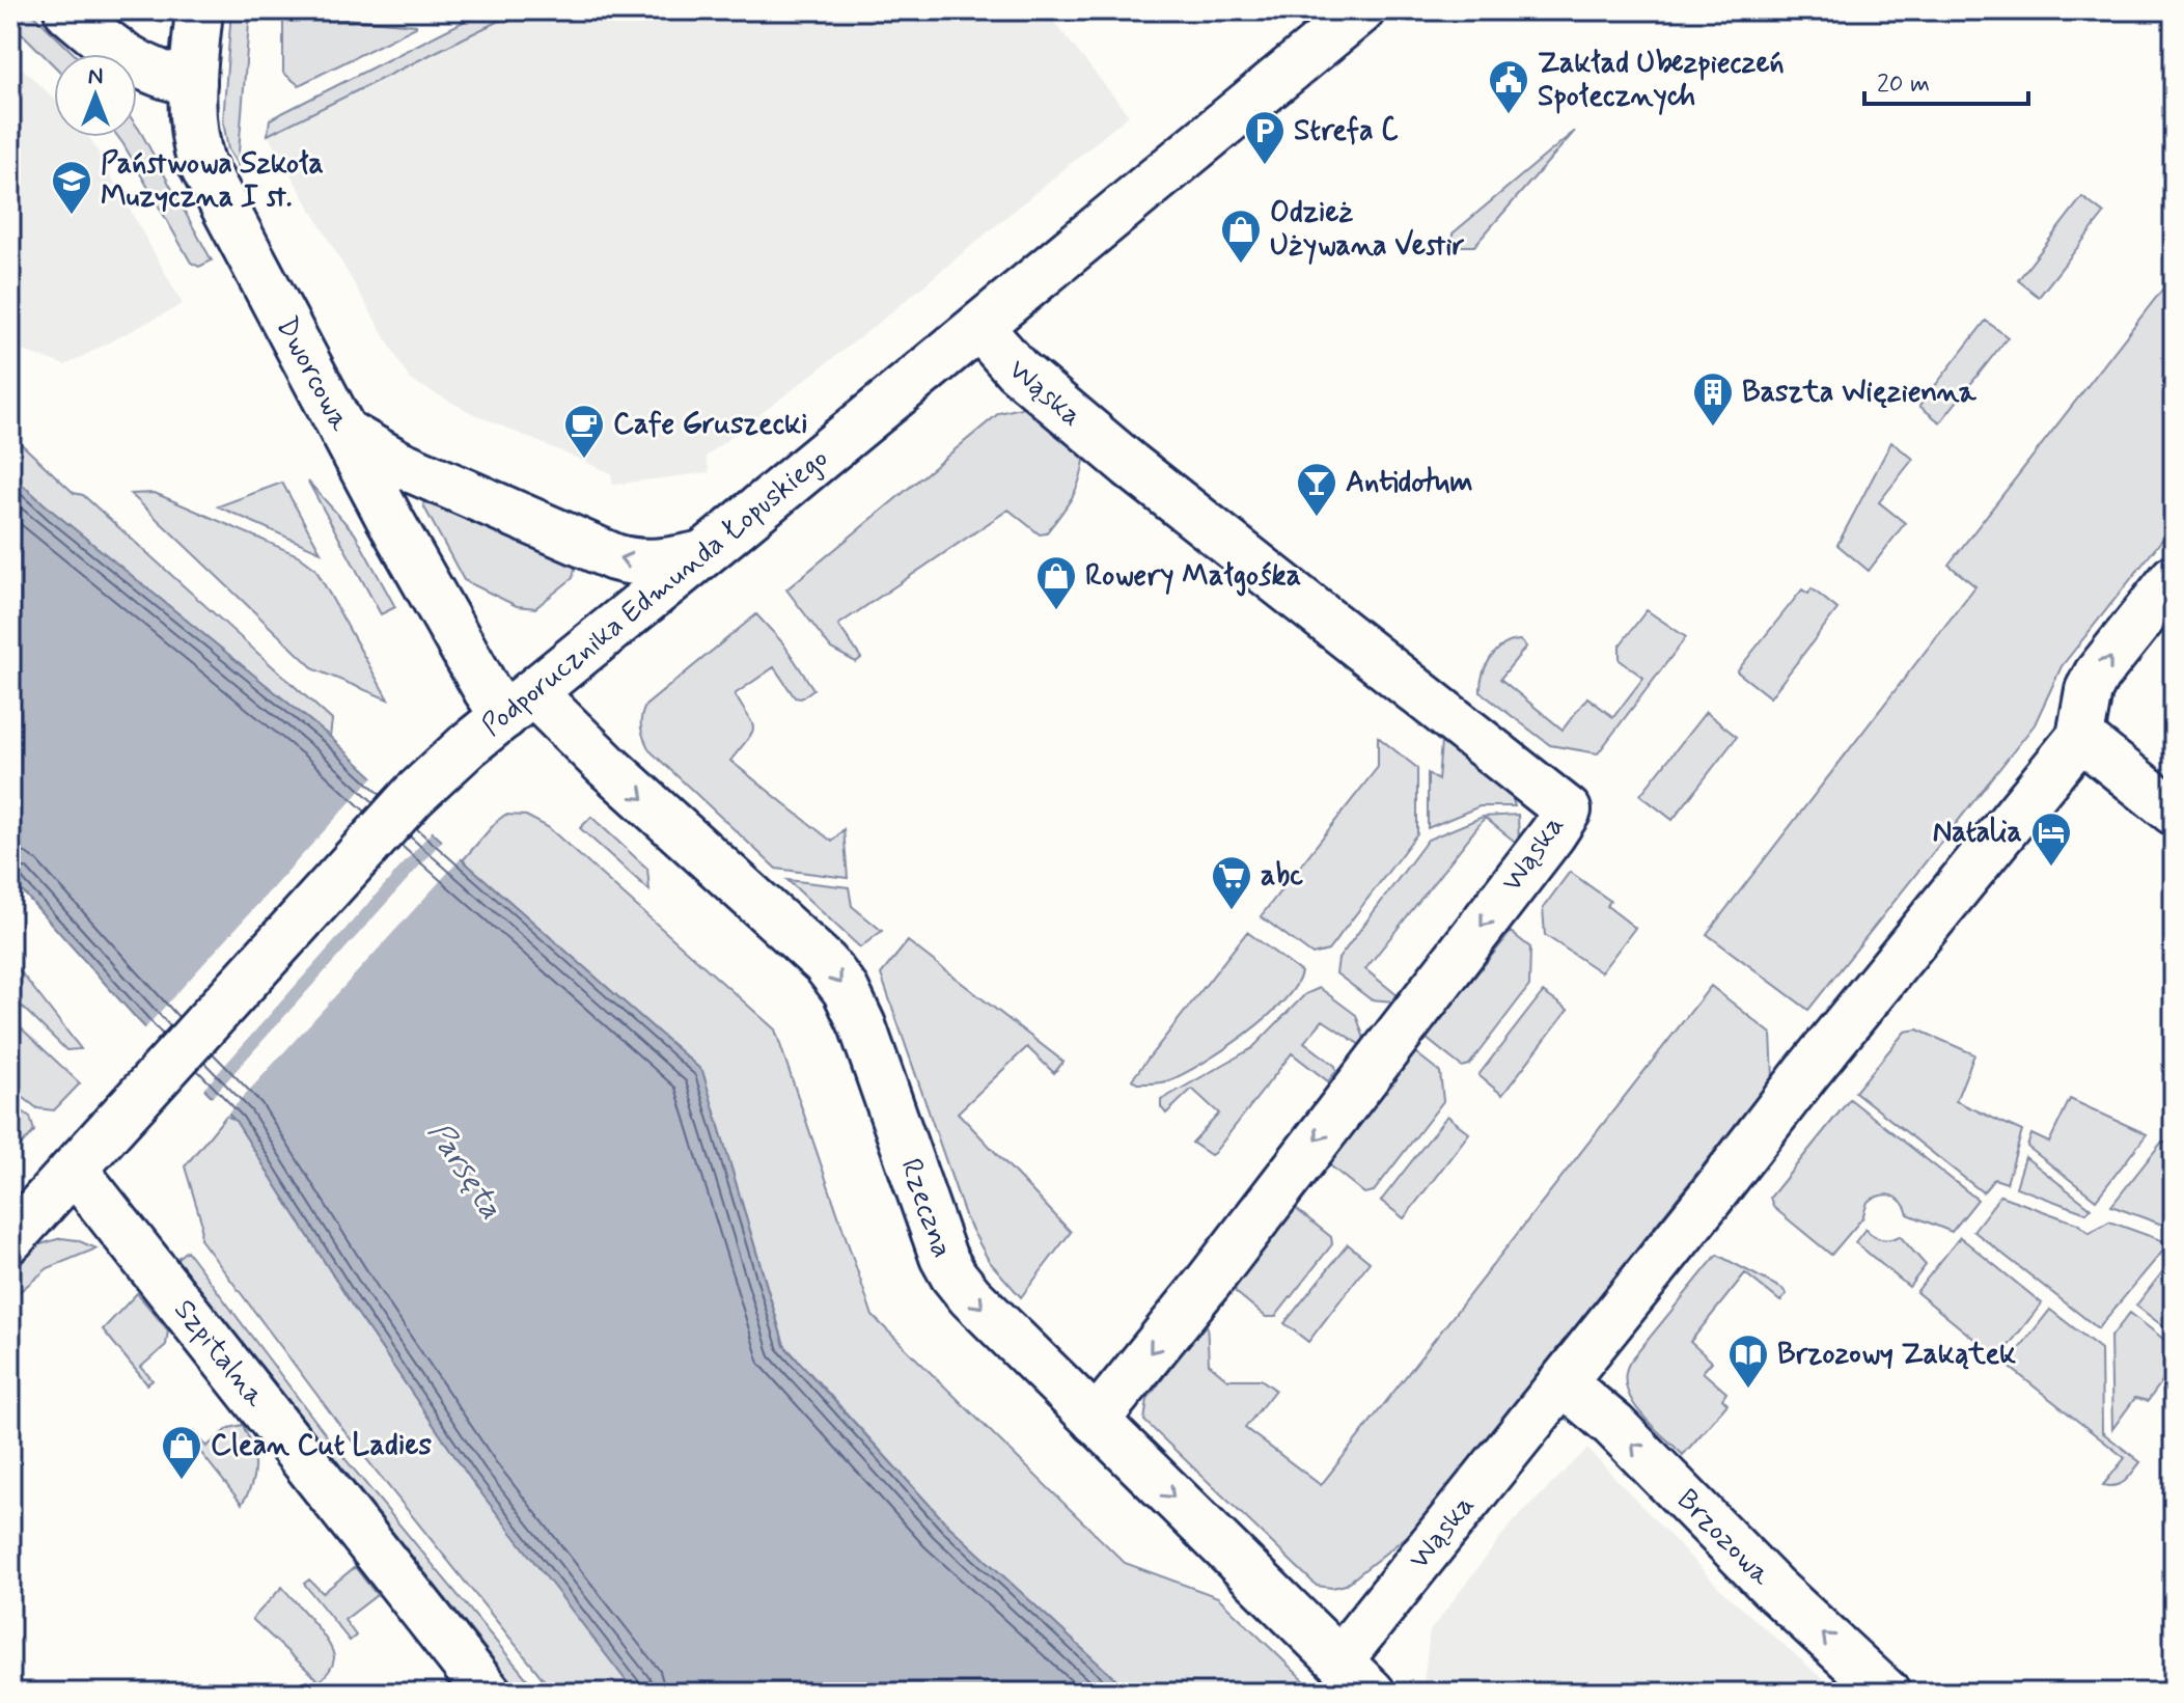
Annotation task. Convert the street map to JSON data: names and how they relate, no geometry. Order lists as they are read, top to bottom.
{
  "streets": {
    "street": [
      "Dworcowa",
      "Wąska",
      "Podporucznika Edmunda Łopuskiego",
      "Rzeczna",
      "Szpitalna",
      "Brzozowa"
    ]
  },
  "crossings": [
    ["Dworcowa", "Podporucznika Edmunda Łopuskiego"],
    ["Dworcowa", "Rzeczna"],
    ["Wąska", "Podporucznika Edmunda Łopuskiego"],
    ["Wąska", "Rzeczna"],
    ["Wąska", "Brzozowa"],
    ["Podporucznika Edmunda Łopuskiego", "Rzeczna"],
    ["Podporucznika Edmunda Łopuskiego", "Szpitalna"]
  ],
  "one_way": ["Rzeczna", "Brzozowa"],
  "water": ["Parsęta"],
  "places": {
    "public building": ["Zakład Ubezpieczeń Społecznych"],
    "parking": ["Strefa C"],
    "school or university": ["Państwowa Szkoła Muzyczna I st."],
    "shop": ["Odzież Używana Vestir", "Rowery Małgośka", "Clean Cut Ladies"],
    "building": ["Baszta Więzienna"],
    "cafe": ["Cafe Gruszecki"],
    "bar": ["Antidotum"],
    "hotel": ["Natalia"],
    "supermarket": ["abc"],
    "library": ["Brzozowy Zakątek"]
  },
  "scale_bar": "20 m",
  "north": "top"
}
